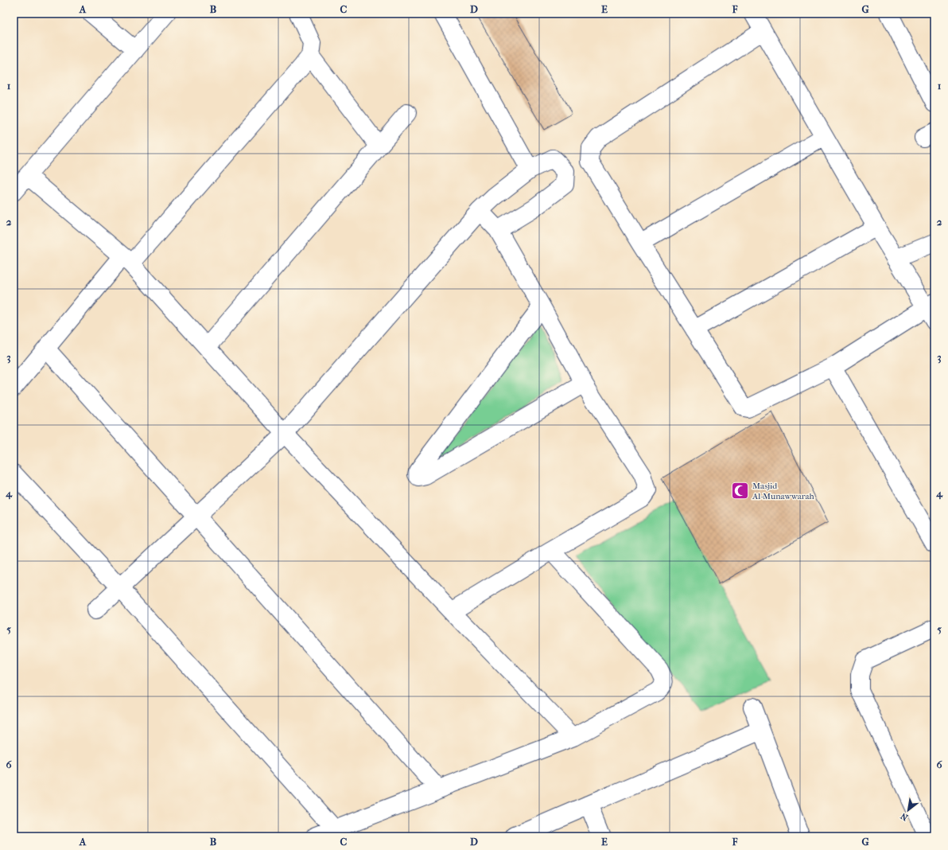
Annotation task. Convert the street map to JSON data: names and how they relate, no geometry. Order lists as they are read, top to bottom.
{
  "places": {
    "mosque": ["Masjid Al-Munawwarah"]
  },
  "north": "bottom left",
  "grid": {
    "columns": [
      "A",
      "B",
      "C",
      "D",
      "E",
      "F",
      "G"
    ],
    "rows": [
      "1",
      "2",
      "3",
      "4",
      "5",
      "6"
    ]
  }
}
